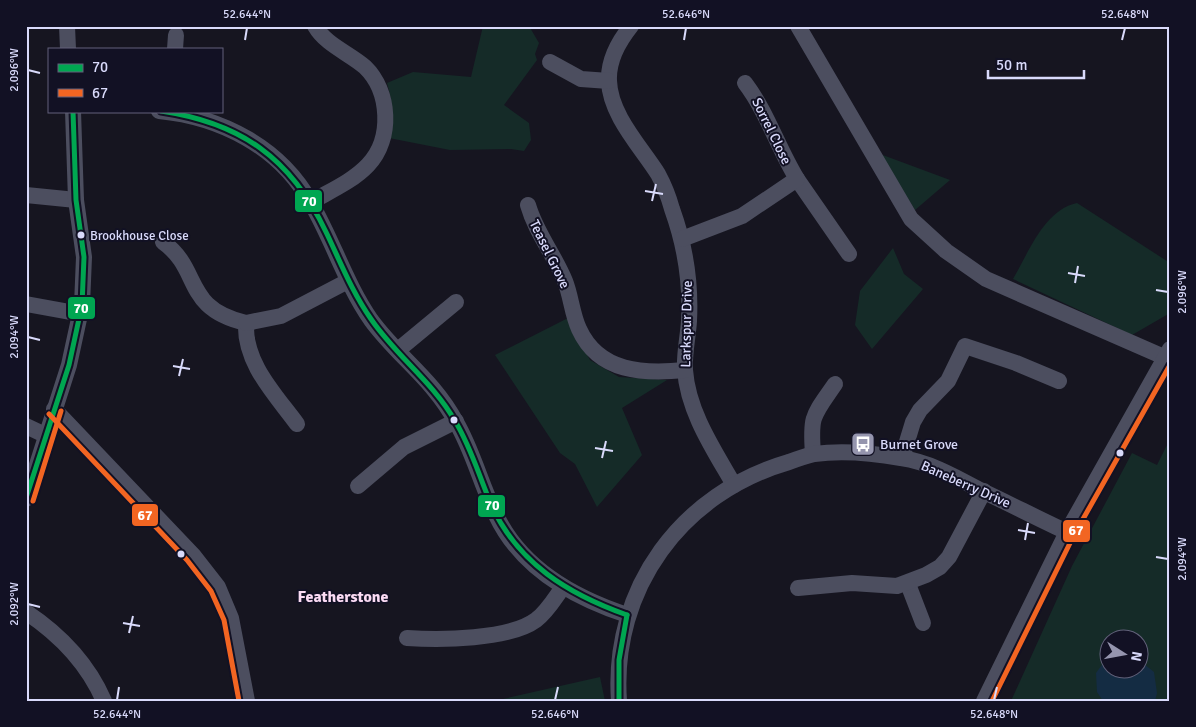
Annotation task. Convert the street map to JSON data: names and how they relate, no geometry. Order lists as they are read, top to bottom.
{
  "streets": {
    "street": [
      "Sorrel Close",
      "Teasel Grove",
      "Larkspur Drive",
      "Baneberry Drive"
    ]
  },
  "crossings": [
    ["Sorrel Close", "Larkspur Drive"],
    ["Teasel Grove", "Larkspur Drive"],
    ["Larkspur Drive", "Baneberry Drive"]
  ],
  "districts": ["Featherstone"],
  "places": {
    "other": ["Brookhouse Close"],
    "bus stop": ["Burnet Grove"]
  },
  "lines": ["transit line 70", "transit line 67"],
  "legend": ["70", "67"],
  "scale_bar": "50 m",
  "north": "right",
  "coordinates": [
    "52.644°N",
    "52.646°N",
    "52.648°N",
    "2.096°W",
    "2.094°W",
    "2.092°W"
  ]
}
